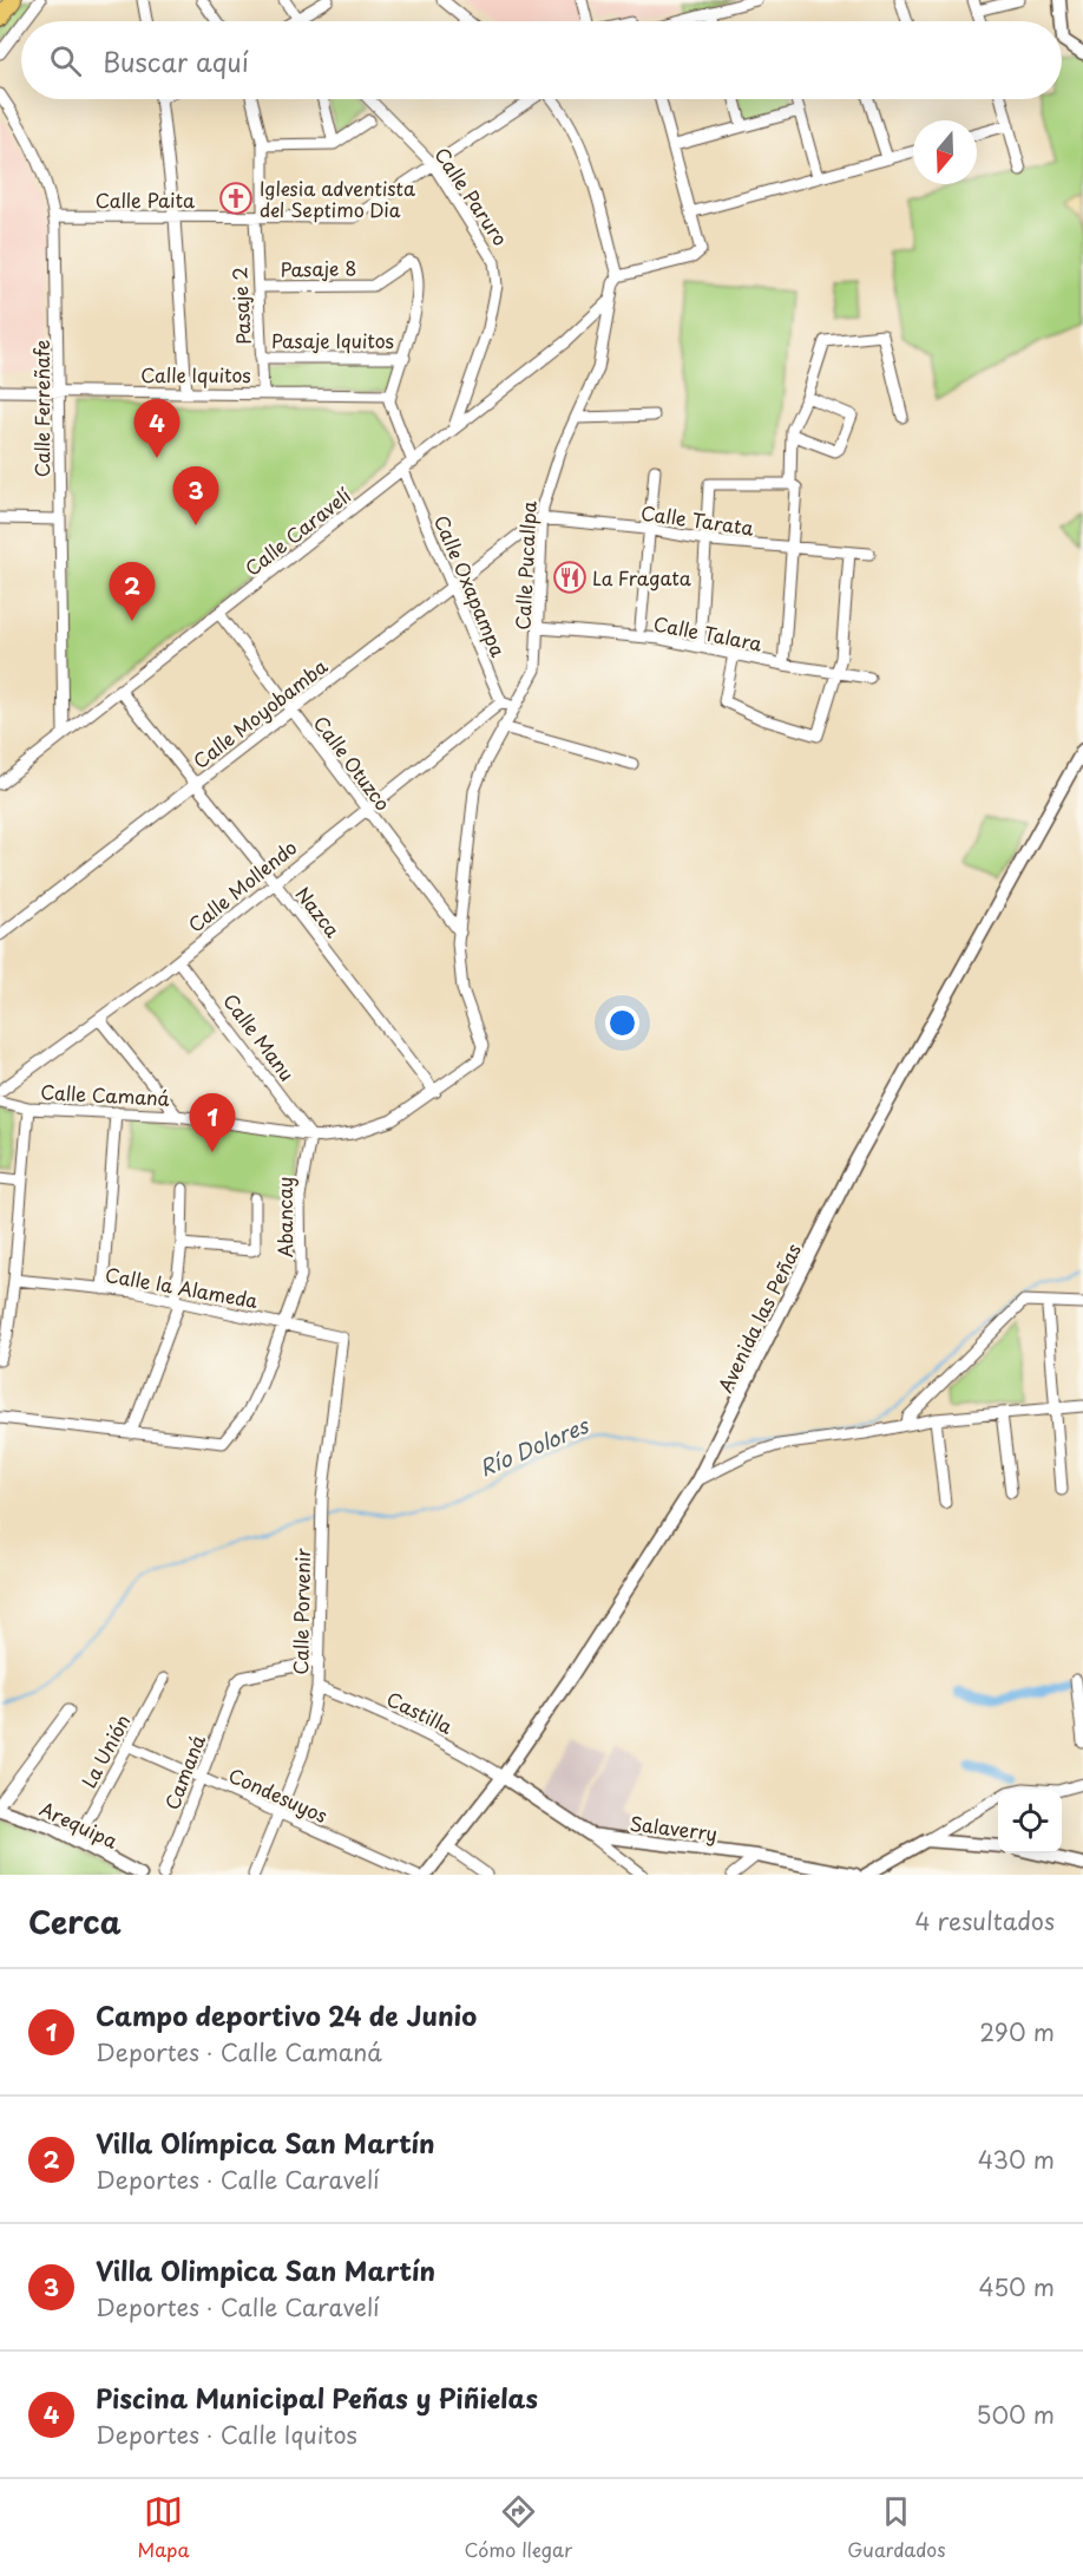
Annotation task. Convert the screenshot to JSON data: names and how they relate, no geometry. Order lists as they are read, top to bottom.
{
  "streets": {
    "street": [
      "Calle Paruro",
      "Calle Paita",
      "Pasaje 8",
      "Pasaje 2",
      "Pasaje Iquitos",
      "Calle Iquitos",
      "Calle Ferreñafe",
      "Calle Tarata",
      "Calle Caravelí",
      "Calle Pucallpa",
      "Calle Oxapampa",
      "Calle Talara",
      "Calle Moyobamba",
      "Calle Otuzco",
      "Calle Mollendo",
      "Nazca",
      "Calle Manu",
      "Calle Camaná",
      "Abancay",
      "Calle la Alameda",
      "Avenida las Peñas",
      "Calle Porvenir",
      "Castilla",
      "La Unión",
      "Camaná",
      "Condesuyos",
      "Arequipa",
      "Salaverry"
    ]
  },
  "crossings": [
    ["Calle Paruro", "Calle Paita"],
    ["Calle Paruro", "Calle Caravelí"],
    ["Calle Paita", "Pasaje 2"],
    ["Calle Paita", "Calle Ferreñafe"],
    ["Pasaje 8", "Pasaje 2"],
    ["Pasaje 8", "Pasaje Iquitos"],
    ["Pasaje 2", "Pasaje Iquitos"],
    ["Pasaje 2", "Calle Iquitos"],
    ["Calle Iquitos", "Calle Ferreñafe"],
    ["Calle Ferreñafe", "Calle Caravelí"],
    ["Calle Tarata", "Calle Pucallpa"],
    ["Calle Tarata", "Calle Moyobamba"],
    ["Calle Caravelí", "Calle Pucallpa"],
    ["Calle Caravelí", "Calle Oxapampa"],
    ["Calle Caravelí", "Calle Otuzco"],
    ["Calle Caravelí", "Nazca"],
    ["Calle Pucallpa", "Calle Talara"],
    ["Calle Pucallpa", "Calle Moyobamba"],
    ["Calle Pucallpa", "Calle Otuzco"],
    ["Calle Pucallpa", "Calle Camaná"],
    ["Calle Oxapampa", "Calle Moyobamba"],
    ["Calle Oxapampa", "Calle Mollendo"],
    ["Calle Moyobamba", "Calle Otuzco"],
    ["Calle Moyobamba", "Nazca"],
    ["Calle Otuzco", "Calle Mollendo"],
    ["Calle Otuzco", "Calle Camaná"],
    ["Calle Mollendo", "Nazca"],
    ["Calle Mollendo", "Calle Manu"],
    ["Nazca", "Calle Camaná"],
    ["Calle Manu", "Calle Camaná"],
    ["Calle Manu", "Abancay"],
    ["Calle Camaná", "Abancay"],
    ["Abancay", "Calle la Alameda"],
    ["Calle la Alameda", "Calle Porvenir"],
    ["Avenida las Peñas", "Castilla"],
    ["Avenida las Peñas", "Salaverry"],
    ["Calle Porvenir", "Castilla"],
    ["Calle Porvenir", "Camaná"],
    ["Calle Porvenir", "Condesuyos"],
    ["Castilla", "Salaverry"],
    ["La Unión", "Condesuyos"],
    ["La Unión", "Arequipa"],
    ["Camaná", "Condesuyos"]
  ],
  "water": ["Río Dolores"],
  "places": {
    "church": ["Iglesia adventista del Septimo Dia"],
    "restaurant": ["La Fragata"]
  },
  "north": "bottom",
  "page": {
    "search": "Buscar aquí",
    "pins": [
      "4",
      "3",
      "2",
      "1"
    ],
    "heading": ["Cerca", "4 resultados"],
    "list": [
      {
        "mark": "1",
        "name": "Campo deportivo 24 de Junio",
        "note": "Deportes · Calle Camaná",
        "value": "290 m"
      },
      {
        "mark": "2",
        "name": "Villa Olímpica San Martín",
        "note": "Deportes · Calle Caravelí",
        "value": "430 m"
      },
      {
        "mark": "3",
        "name": "Villa Olimpica San Martín",
        "note": "Deportes · Calle Caravelí",
        "value": "450 m"
      },
      {
        "mark": "4",
        "name": "Piscina Municipal Peñas y Piñielas",
        "note": "Deportes · Calle Iquitos",
        "value": "500 m"
      }
    ],
    "nav": ["Mapa", "Cómo llegar", "Guardados"]
  }
}
